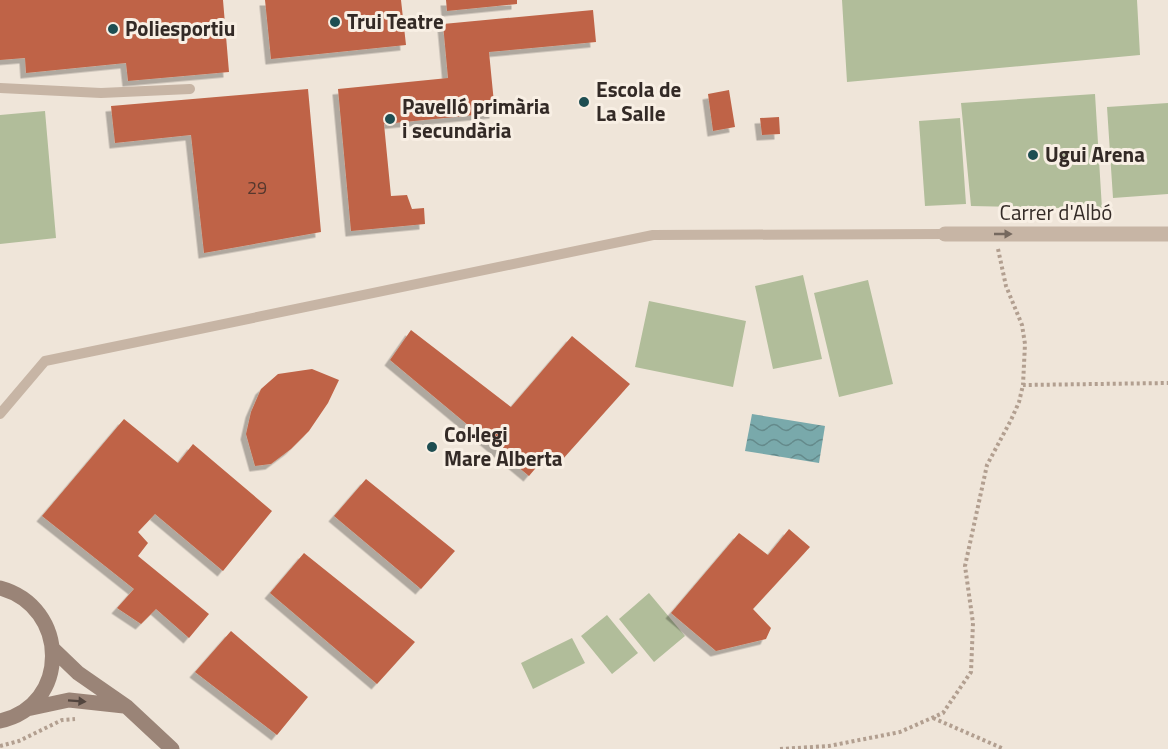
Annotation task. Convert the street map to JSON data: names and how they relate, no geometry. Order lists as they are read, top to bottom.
{
  "streets": {
    "street": ["Carrer d'Albó"]
  },
  "one_way": ["Carrer d'Albó"],
  "places": [
    "Trui Teatre",
    "Poliesportiu",
    "Escola de La Salle",
    "Pavelló primària i secundària",
    "Ugui Arena",
    "Col·legi Mare Alberta"
  ],
  "house_numbers": ["29"]
}
